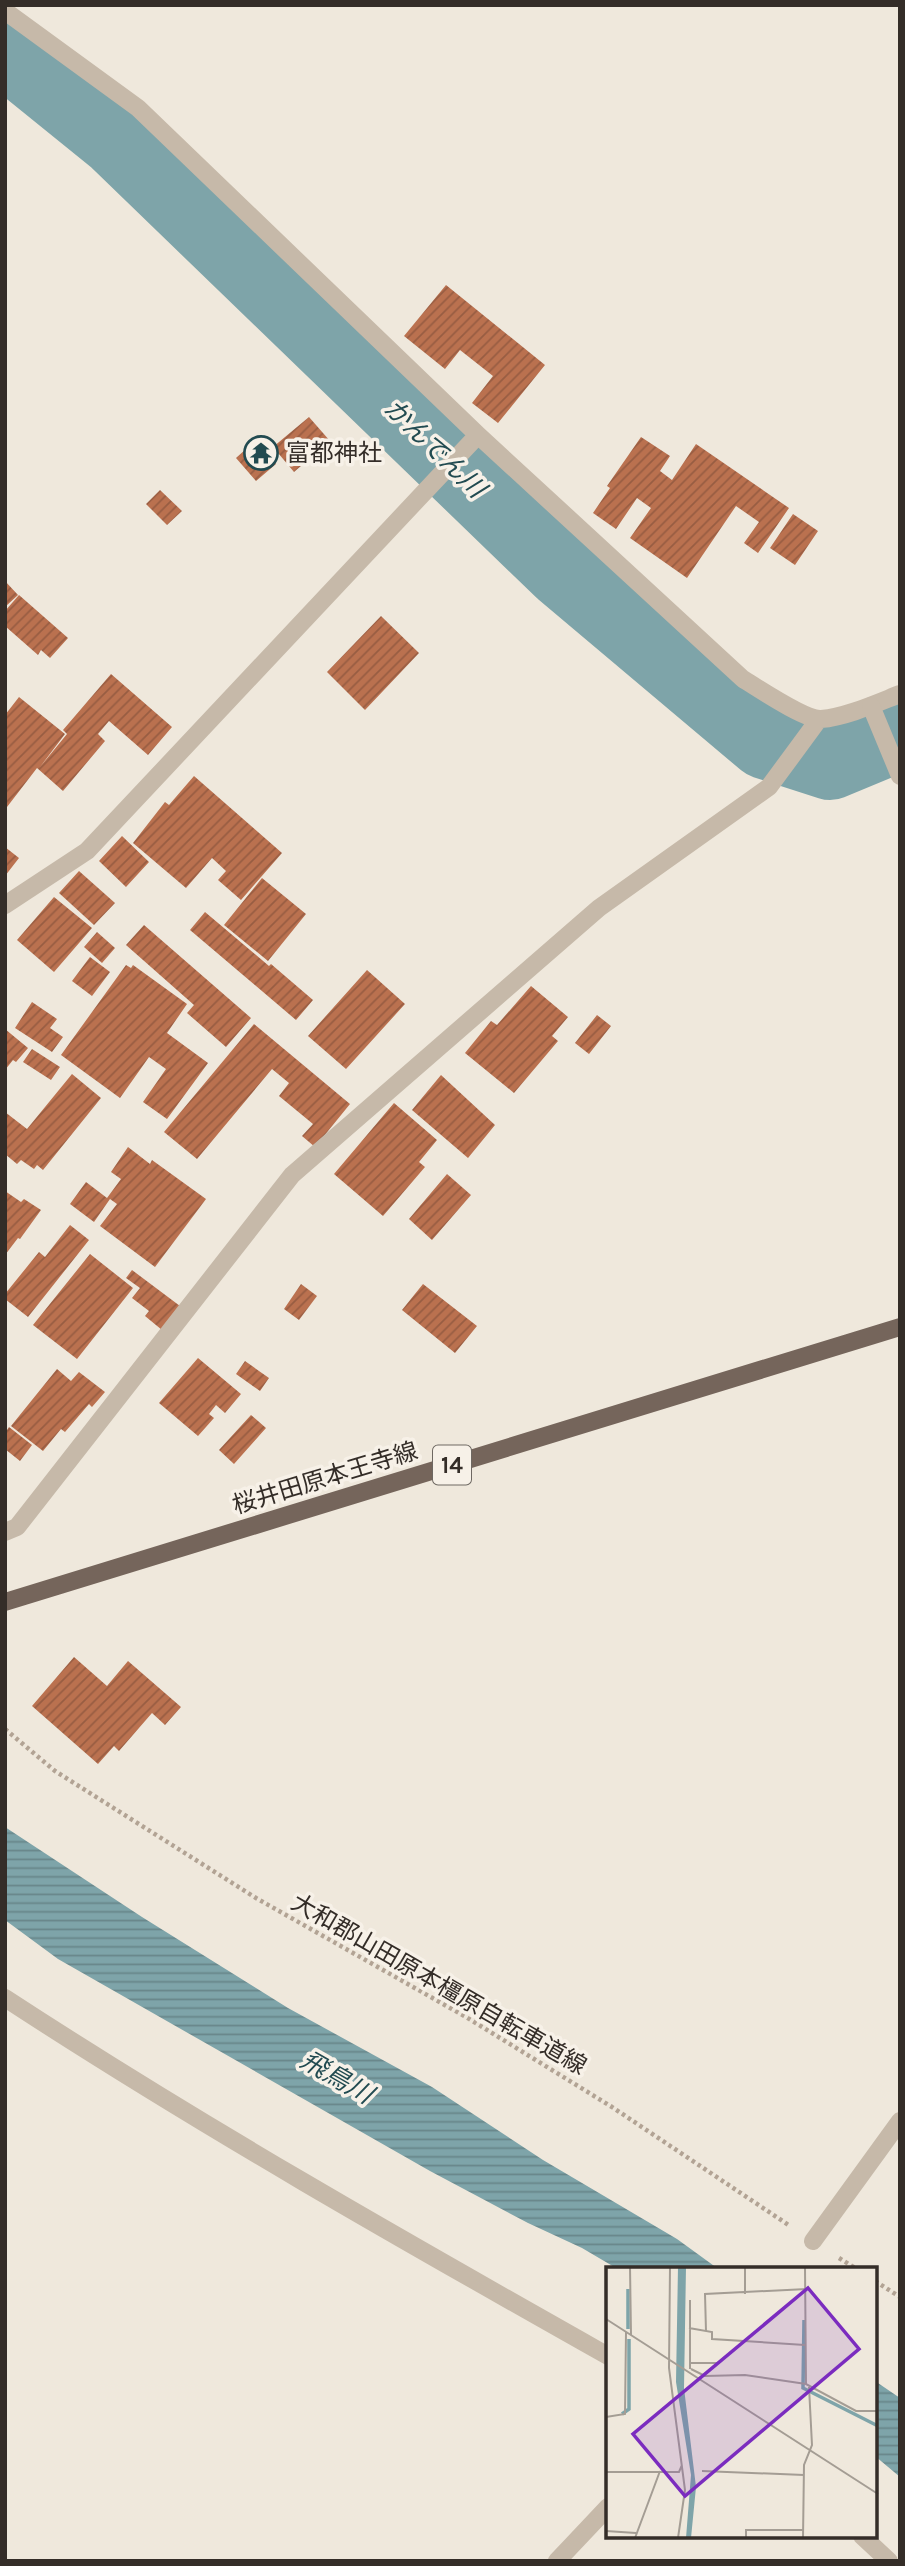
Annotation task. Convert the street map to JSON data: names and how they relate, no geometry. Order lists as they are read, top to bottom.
{
  "streets": {
    "main road": ["14", "桜井田原本王寺線"],
    "path": ["大和郡山田原本橿原自転車道線"]
  },
  "water": ["かんでん川", "飛鳥川"],
  "places": {
    "temple": ["富都神社"]
  }
}
